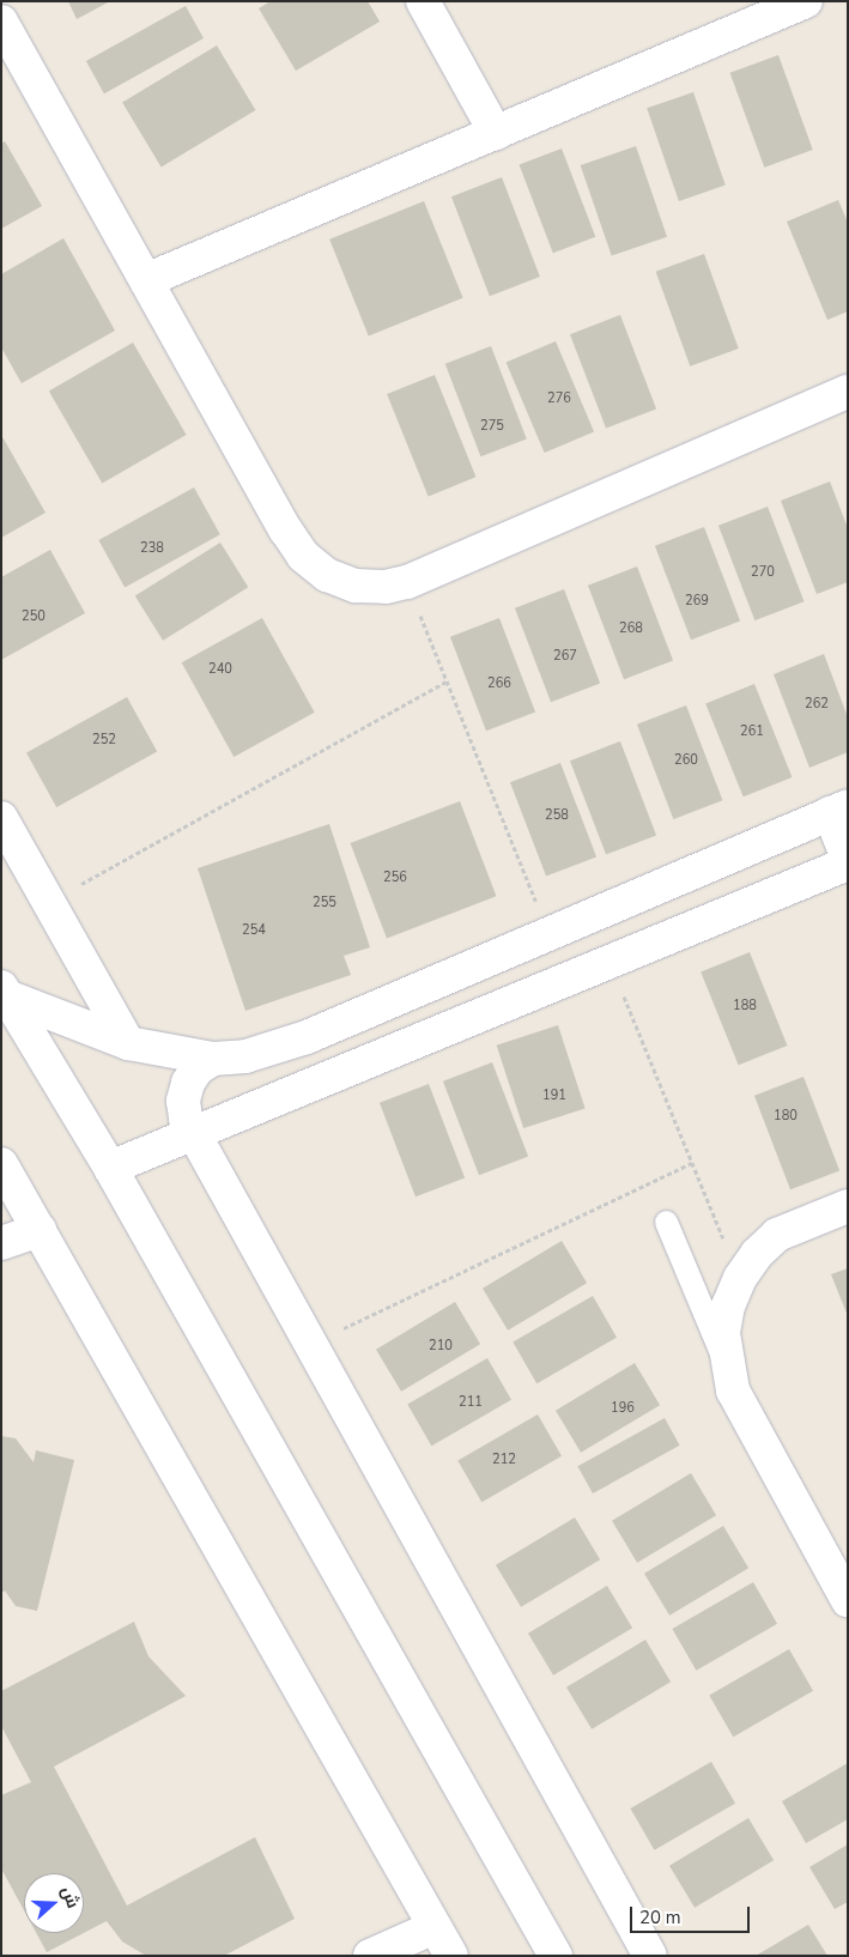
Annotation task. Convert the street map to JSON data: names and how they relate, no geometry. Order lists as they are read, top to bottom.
{
  "house_numbers": [
    "276",
    "275",
    "238",
    "270",
    "269",
    "250",
    "268",
    "267",
    "240",
    "266",
    "262",
    "261",
    "252",
    "260",
    "258",
    "256",
    "255",
    "254",
    "188",
    "191",
    "180",
    "210",
    "211",
    "196",
    "212"
  ],
  "scale_bar": "20 m",
  "north": "right"
}
